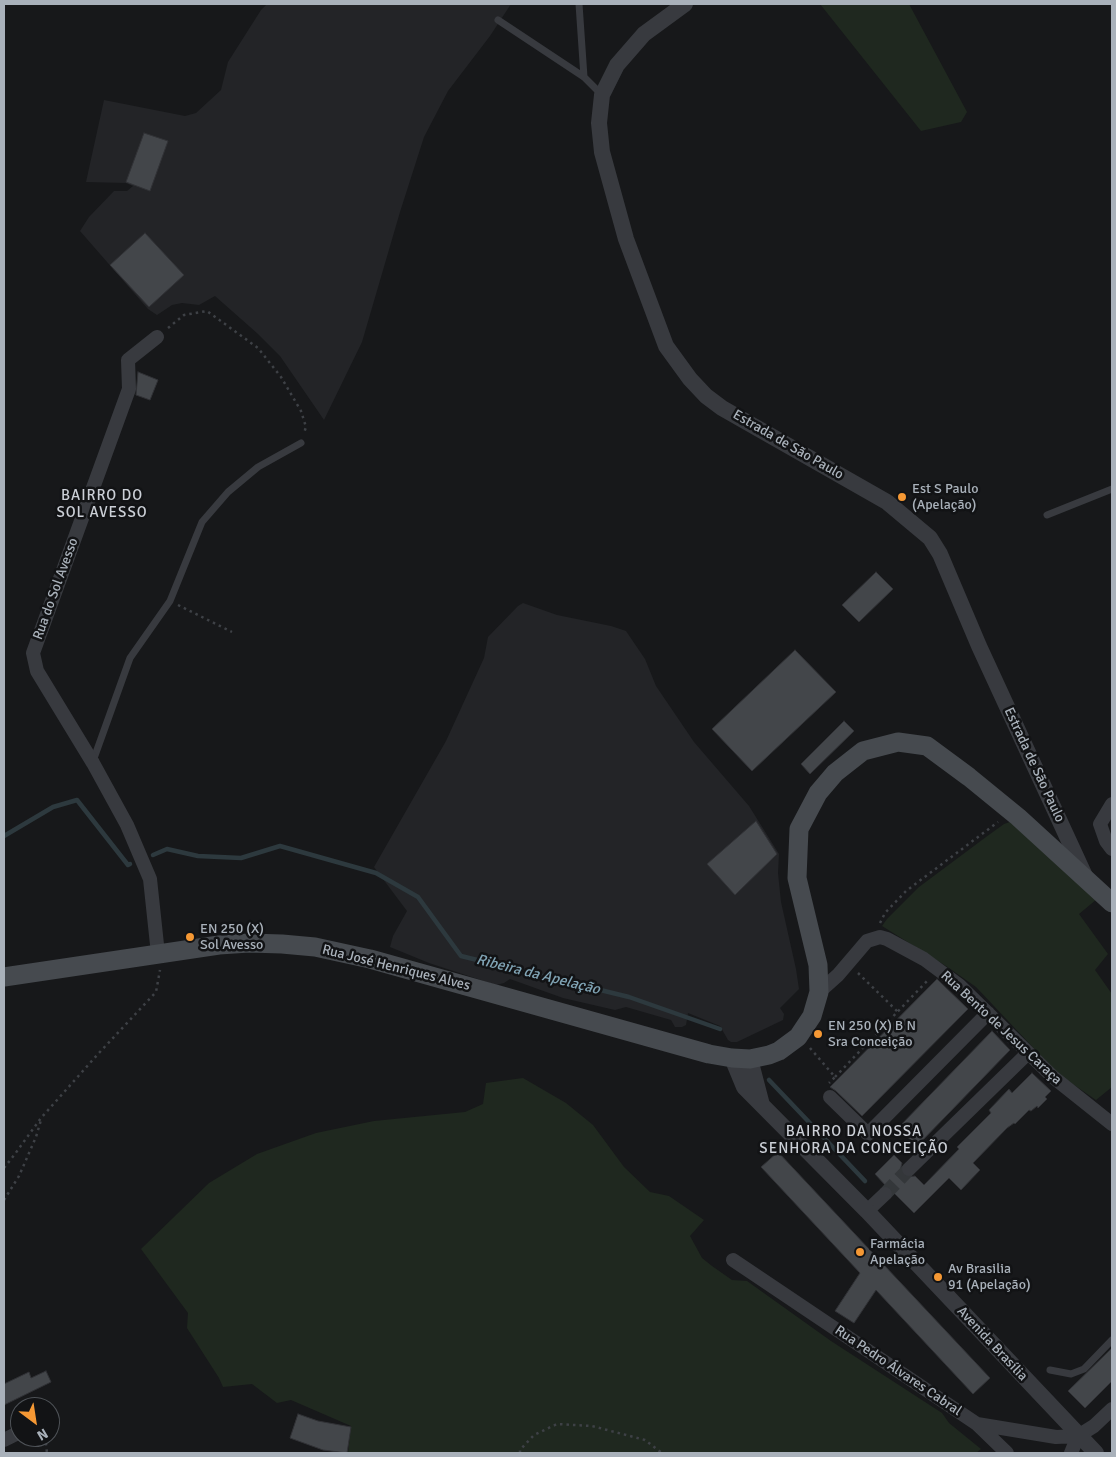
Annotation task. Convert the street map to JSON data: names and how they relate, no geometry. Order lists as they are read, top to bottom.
{
  "streets": {
    "main road": ["Rua José Henriques Alves"],
    "street": [
      "Estrada de São Paulo",
      "Rua do Sol Avesso",
      "Rua Bento de Jesus Caraça",
      "Avenida Brasília",
      "Rua Pedro Álvares Cabral"
    ]
  },
  "crossings": [
    ["Rua do Sol Avesso", "Rua José Henriques Alves"],
    ["Rua José Henriques Alves", "Avenida Brasília"],
    ["Avenida Brasília", "Rua Pedro Álvares Cabral"]
  ],
  "districts": ["BAIRRO DO SOL AVESSO", "BAIRRO DA NOSSA SENHORA DA CONCEIÇÃO"],
  "water": ["Ribeira da Apelação"],
  "places": [
    "Est S Paulo (Apelação)",
    "EN 250 (X) Sol Avesso",
    "EN 250 (X) B N Sra Conceição",
    "Farmácia Apelação",
    "Av Brasilia 91 (Apelação)"
  ],
  "north": "bottom right"
}
